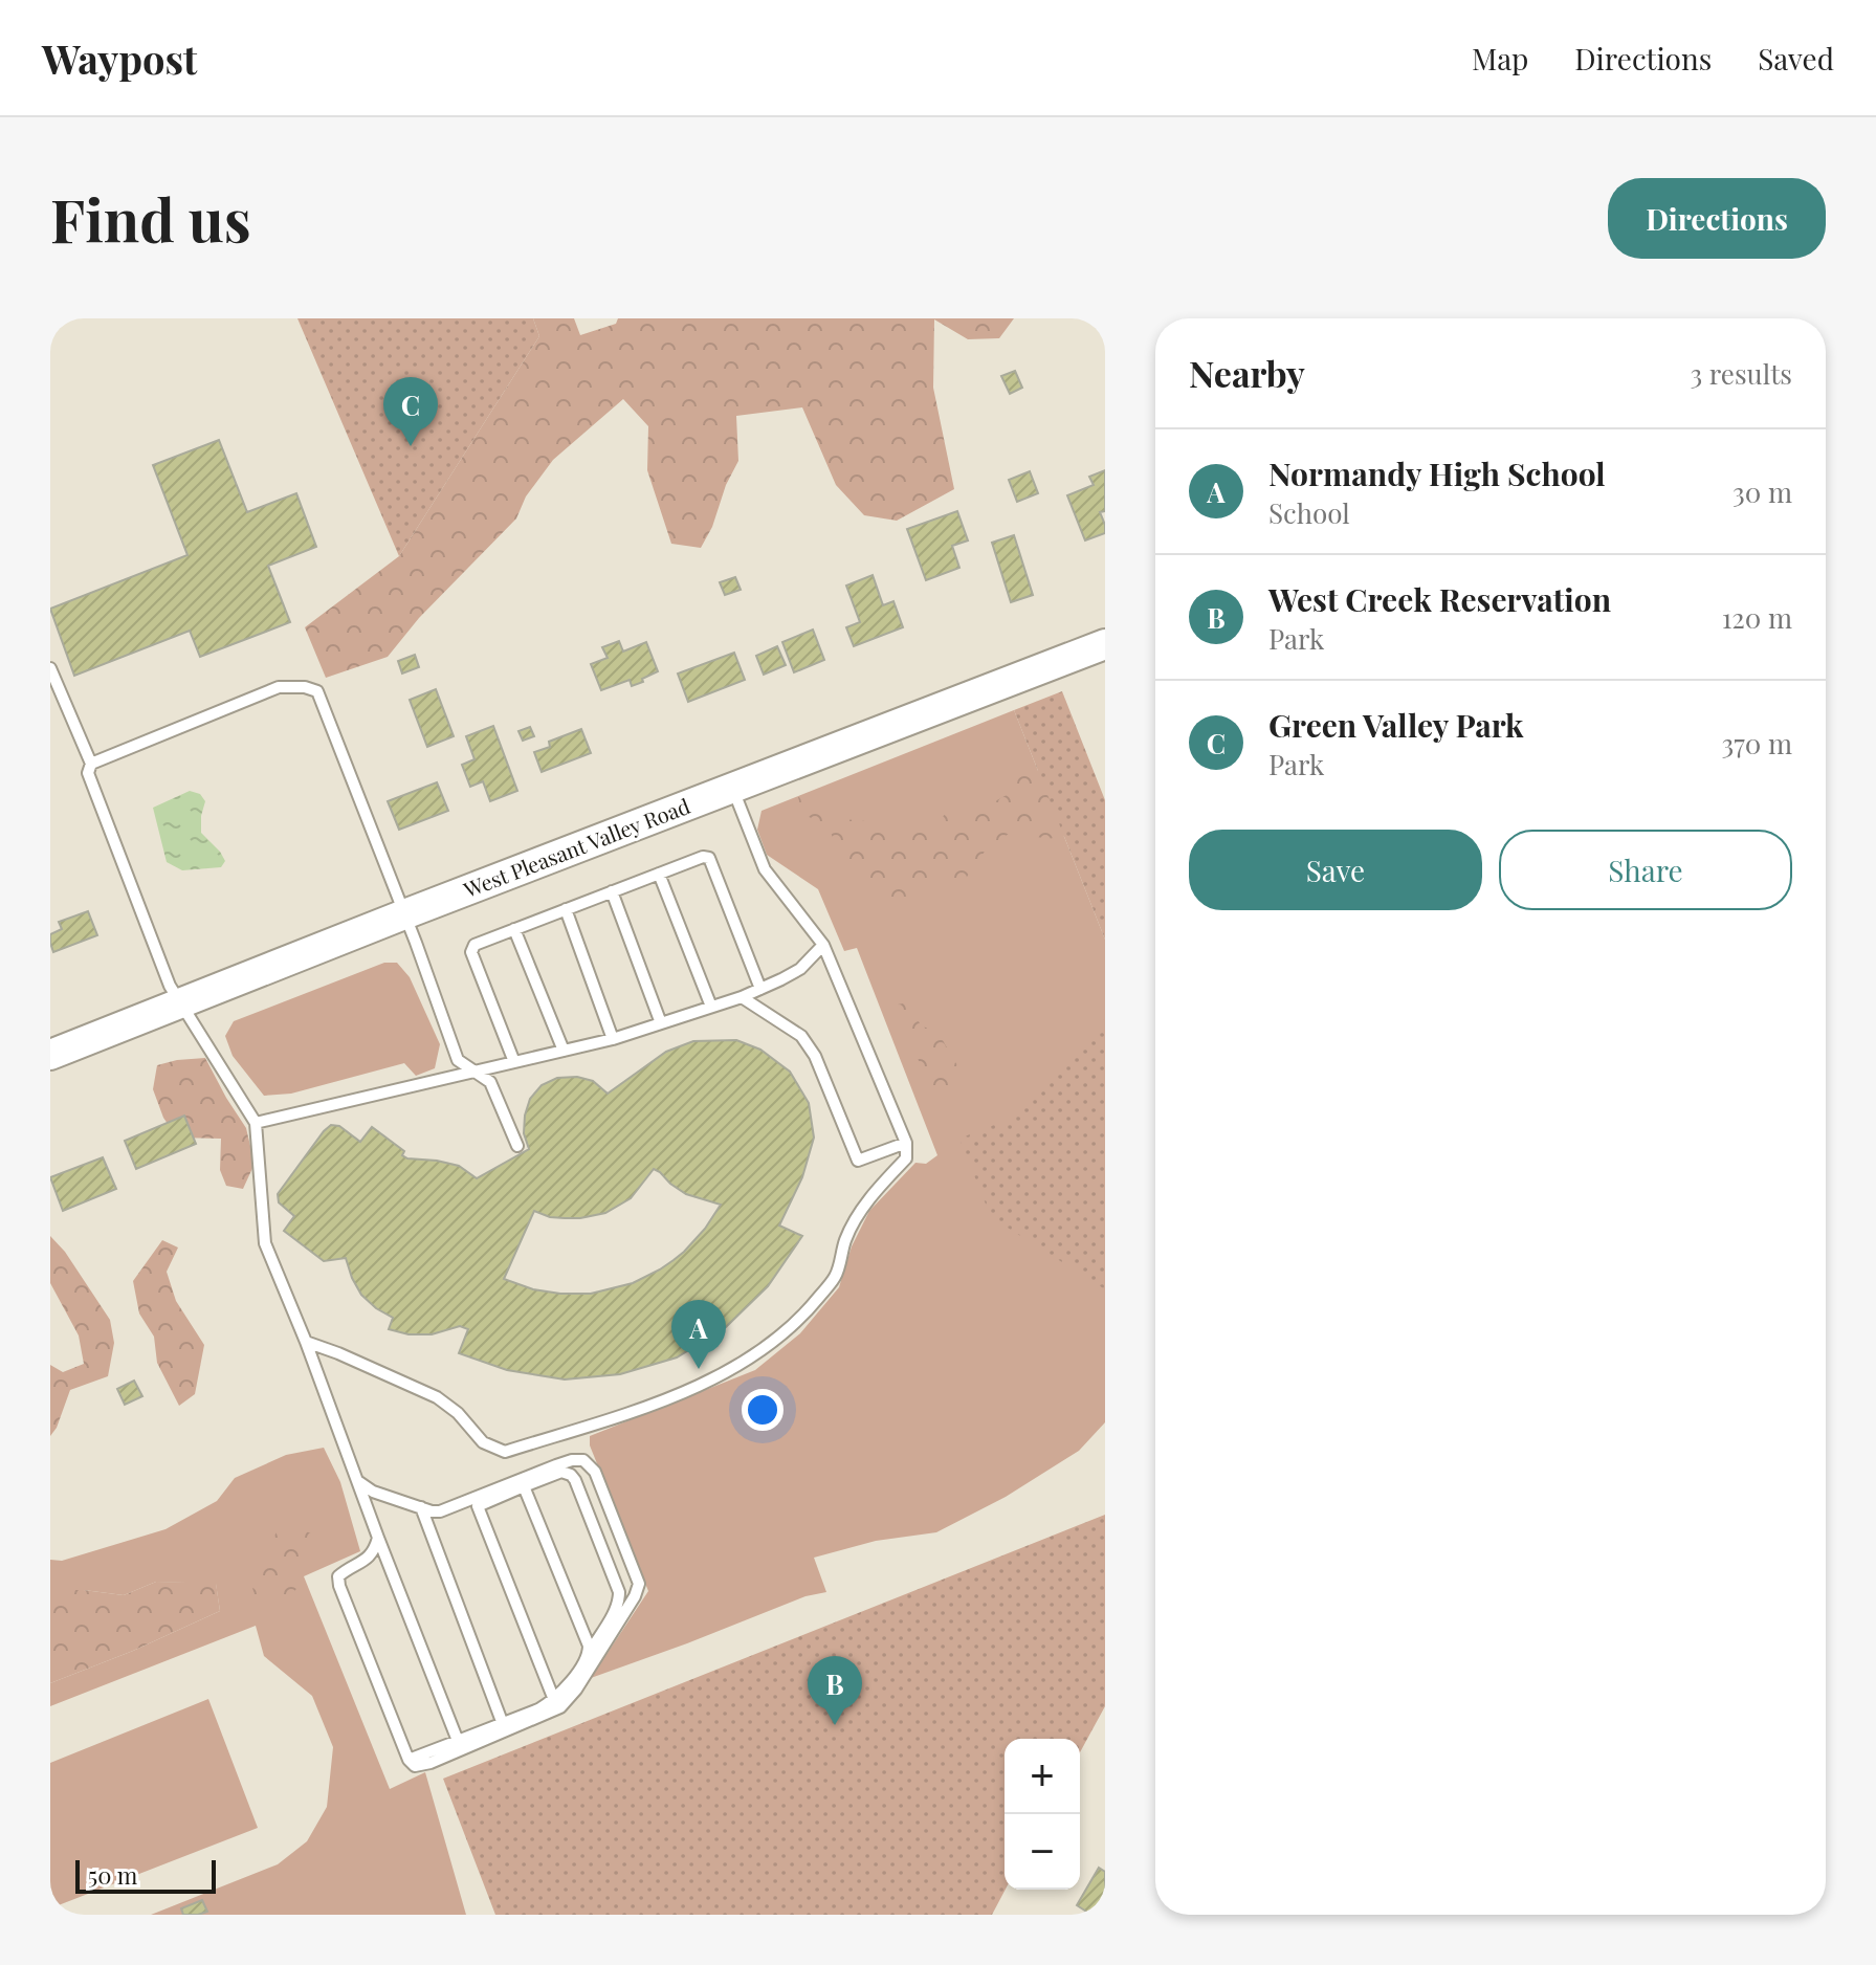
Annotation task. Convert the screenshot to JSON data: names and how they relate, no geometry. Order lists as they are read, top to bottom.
{
  "streets": {
    "main road": ["West Pleasant Valley Road"]
  },
  "scale_bar": "50 m",
  "page": {
    "header": "Waypost",
    "nav": ["Map", "Directions", "Saved"],
    "buttons": [
      "Directions",
      ["Save", "Share"]
    ],
    "title": "Find us",
    "heading": ["Nearby", "3 results"],
    "pins": ["C", "A", "B"],
    "list": [
      {
        "mark": "A",
        "name": "Normandy High School",
        "note": "School",
        "value": "30 m"
      },
      {
        "mark": "B",
        "name": "West Creek Reservation",
        "note": "Park",
        "value": "120 m"
      },
      {
        "mark": "C",
        "name": "Green Valley Park",
        "note": "Park",
        "value": "370 m"
      }
    ],
    "map_buttons": ["+", "−"],
    "scale": "50 m"
  }
}
